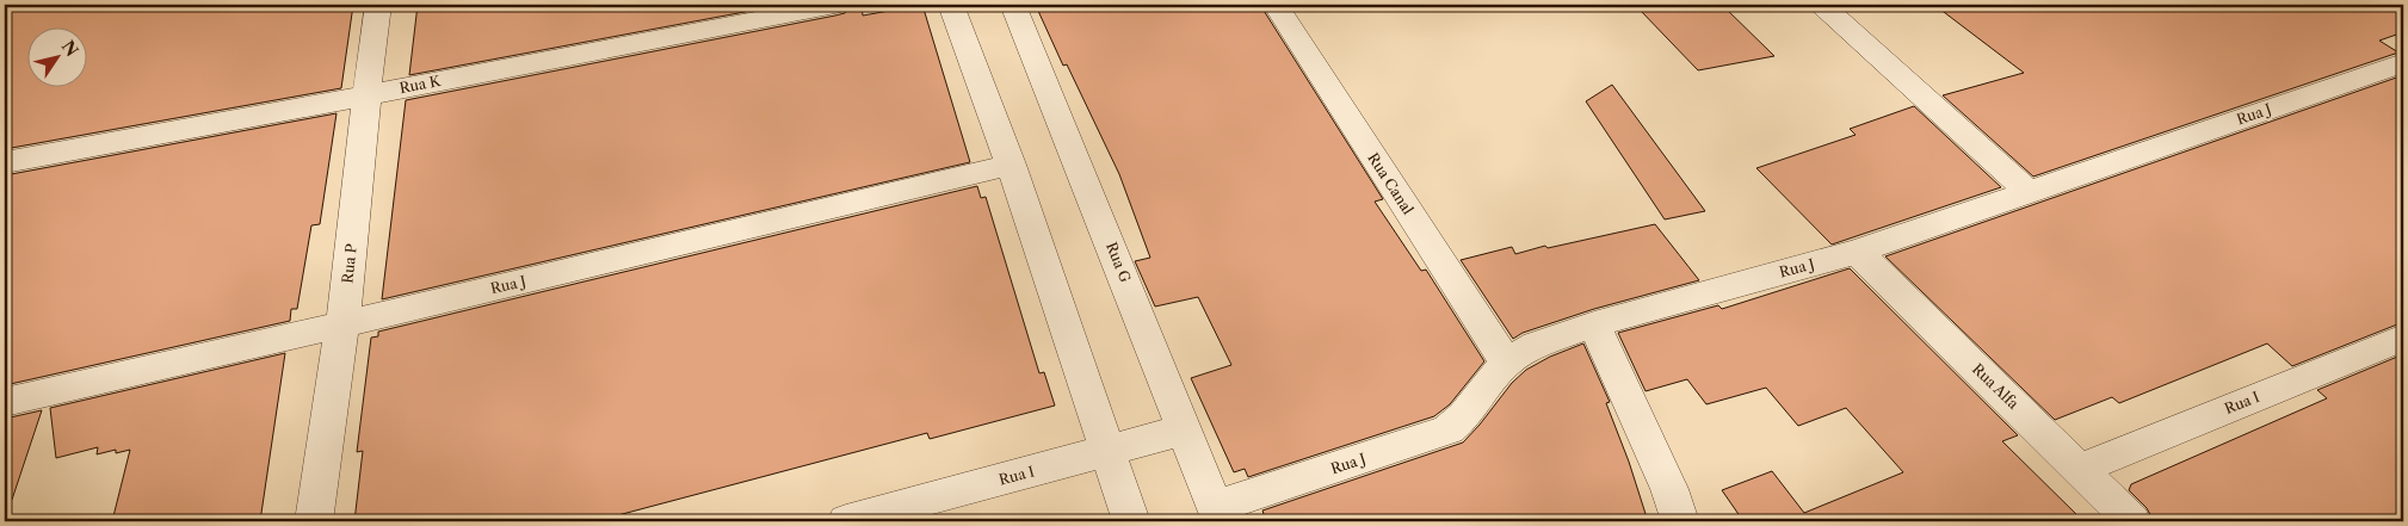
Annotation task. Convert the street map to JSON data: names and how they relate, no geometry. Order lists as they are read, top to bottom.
{
  "streets": {
    "street": [
      "Rua K",
      "Rua J",
      "Rua Canal",
      "Rua G",
      "Rua P",
      "Rua Alfa",
      "Rua I"
    ]
  },
  "crossings": [
    ["Rua K", "Rua P"],
    ["Rua J", "Rua Canal"],
    ["Rua J", "Rua G"],
    ["Rua J", "Rua P"],
    ["Rua J", "Rua Alfa"],
    ["Rua G", "Rua I"],
    ["Rua Alfa", "Rua I"]
  ],
  "north": "top right"
}
